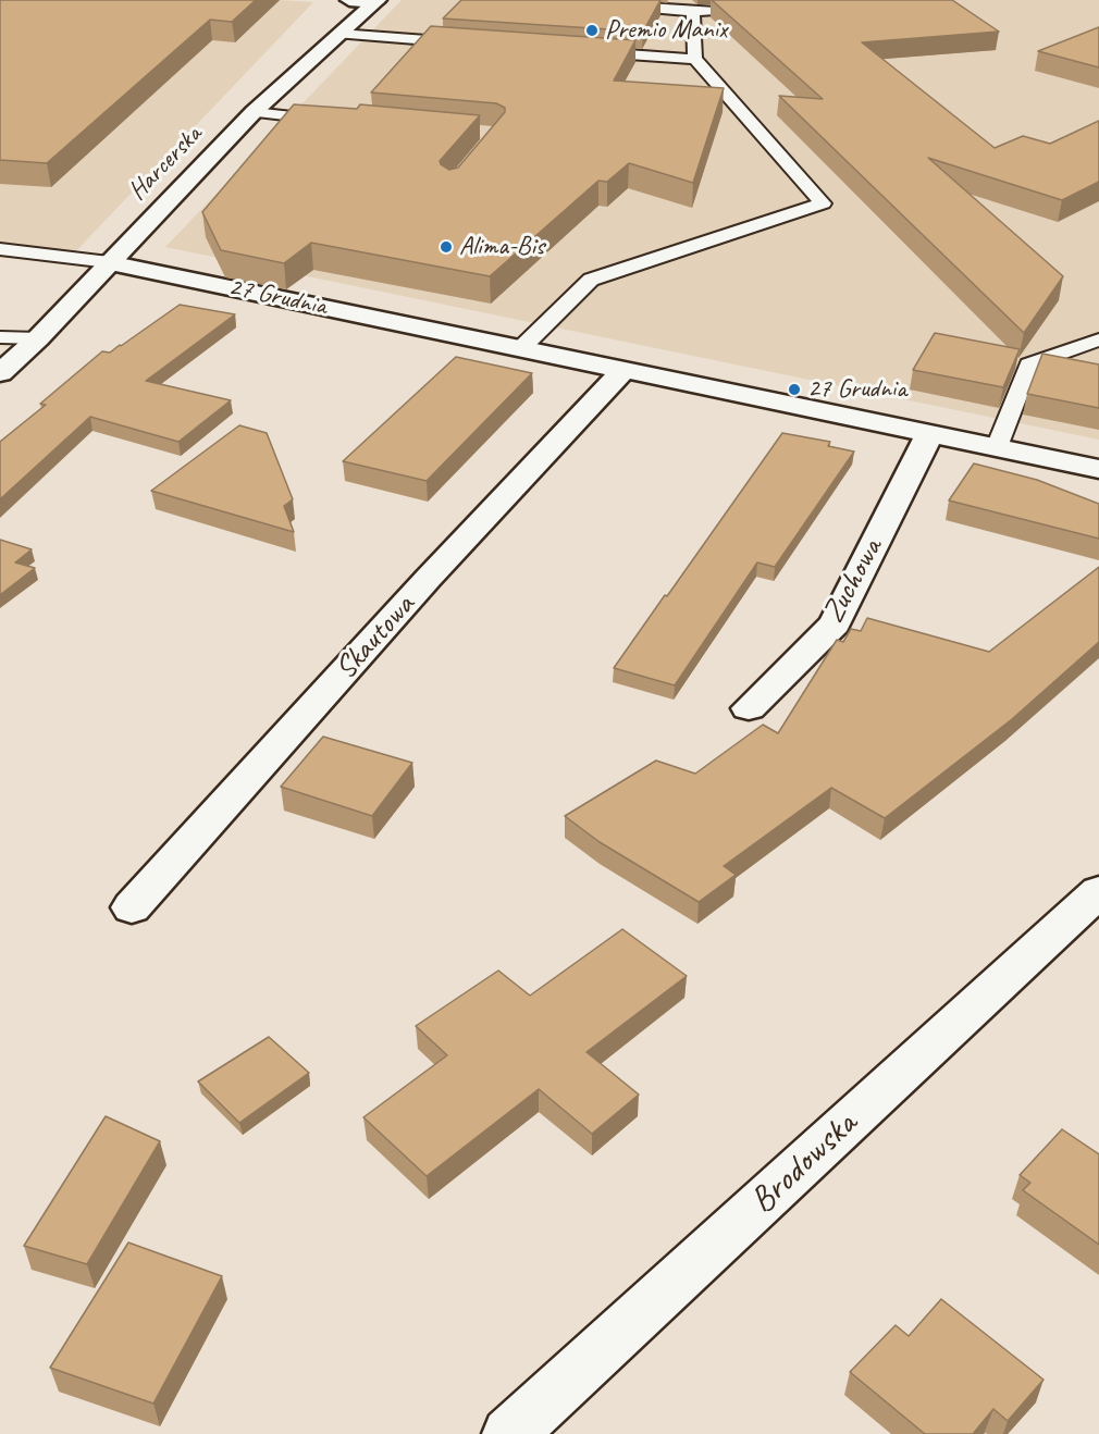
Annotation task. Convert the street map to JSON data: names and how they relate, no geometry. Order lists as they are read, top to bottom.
{
  "streets": {
    "street": [
      "Harcerska",
      "27 Grudnia",
      "Zuchowa",
      "Skautowa",
      "Brodowska"
    ]
  },
  "crossings": [
    ["Harcerska", "27 Grudnia"],
    ["27 Grudnia", "Zuchowa"],
    ["27 Grudnia", "Skautowa"]
  ],
  "places": ["Premio Manix", "Alima-Bis", "27 Grudnia"]
}
